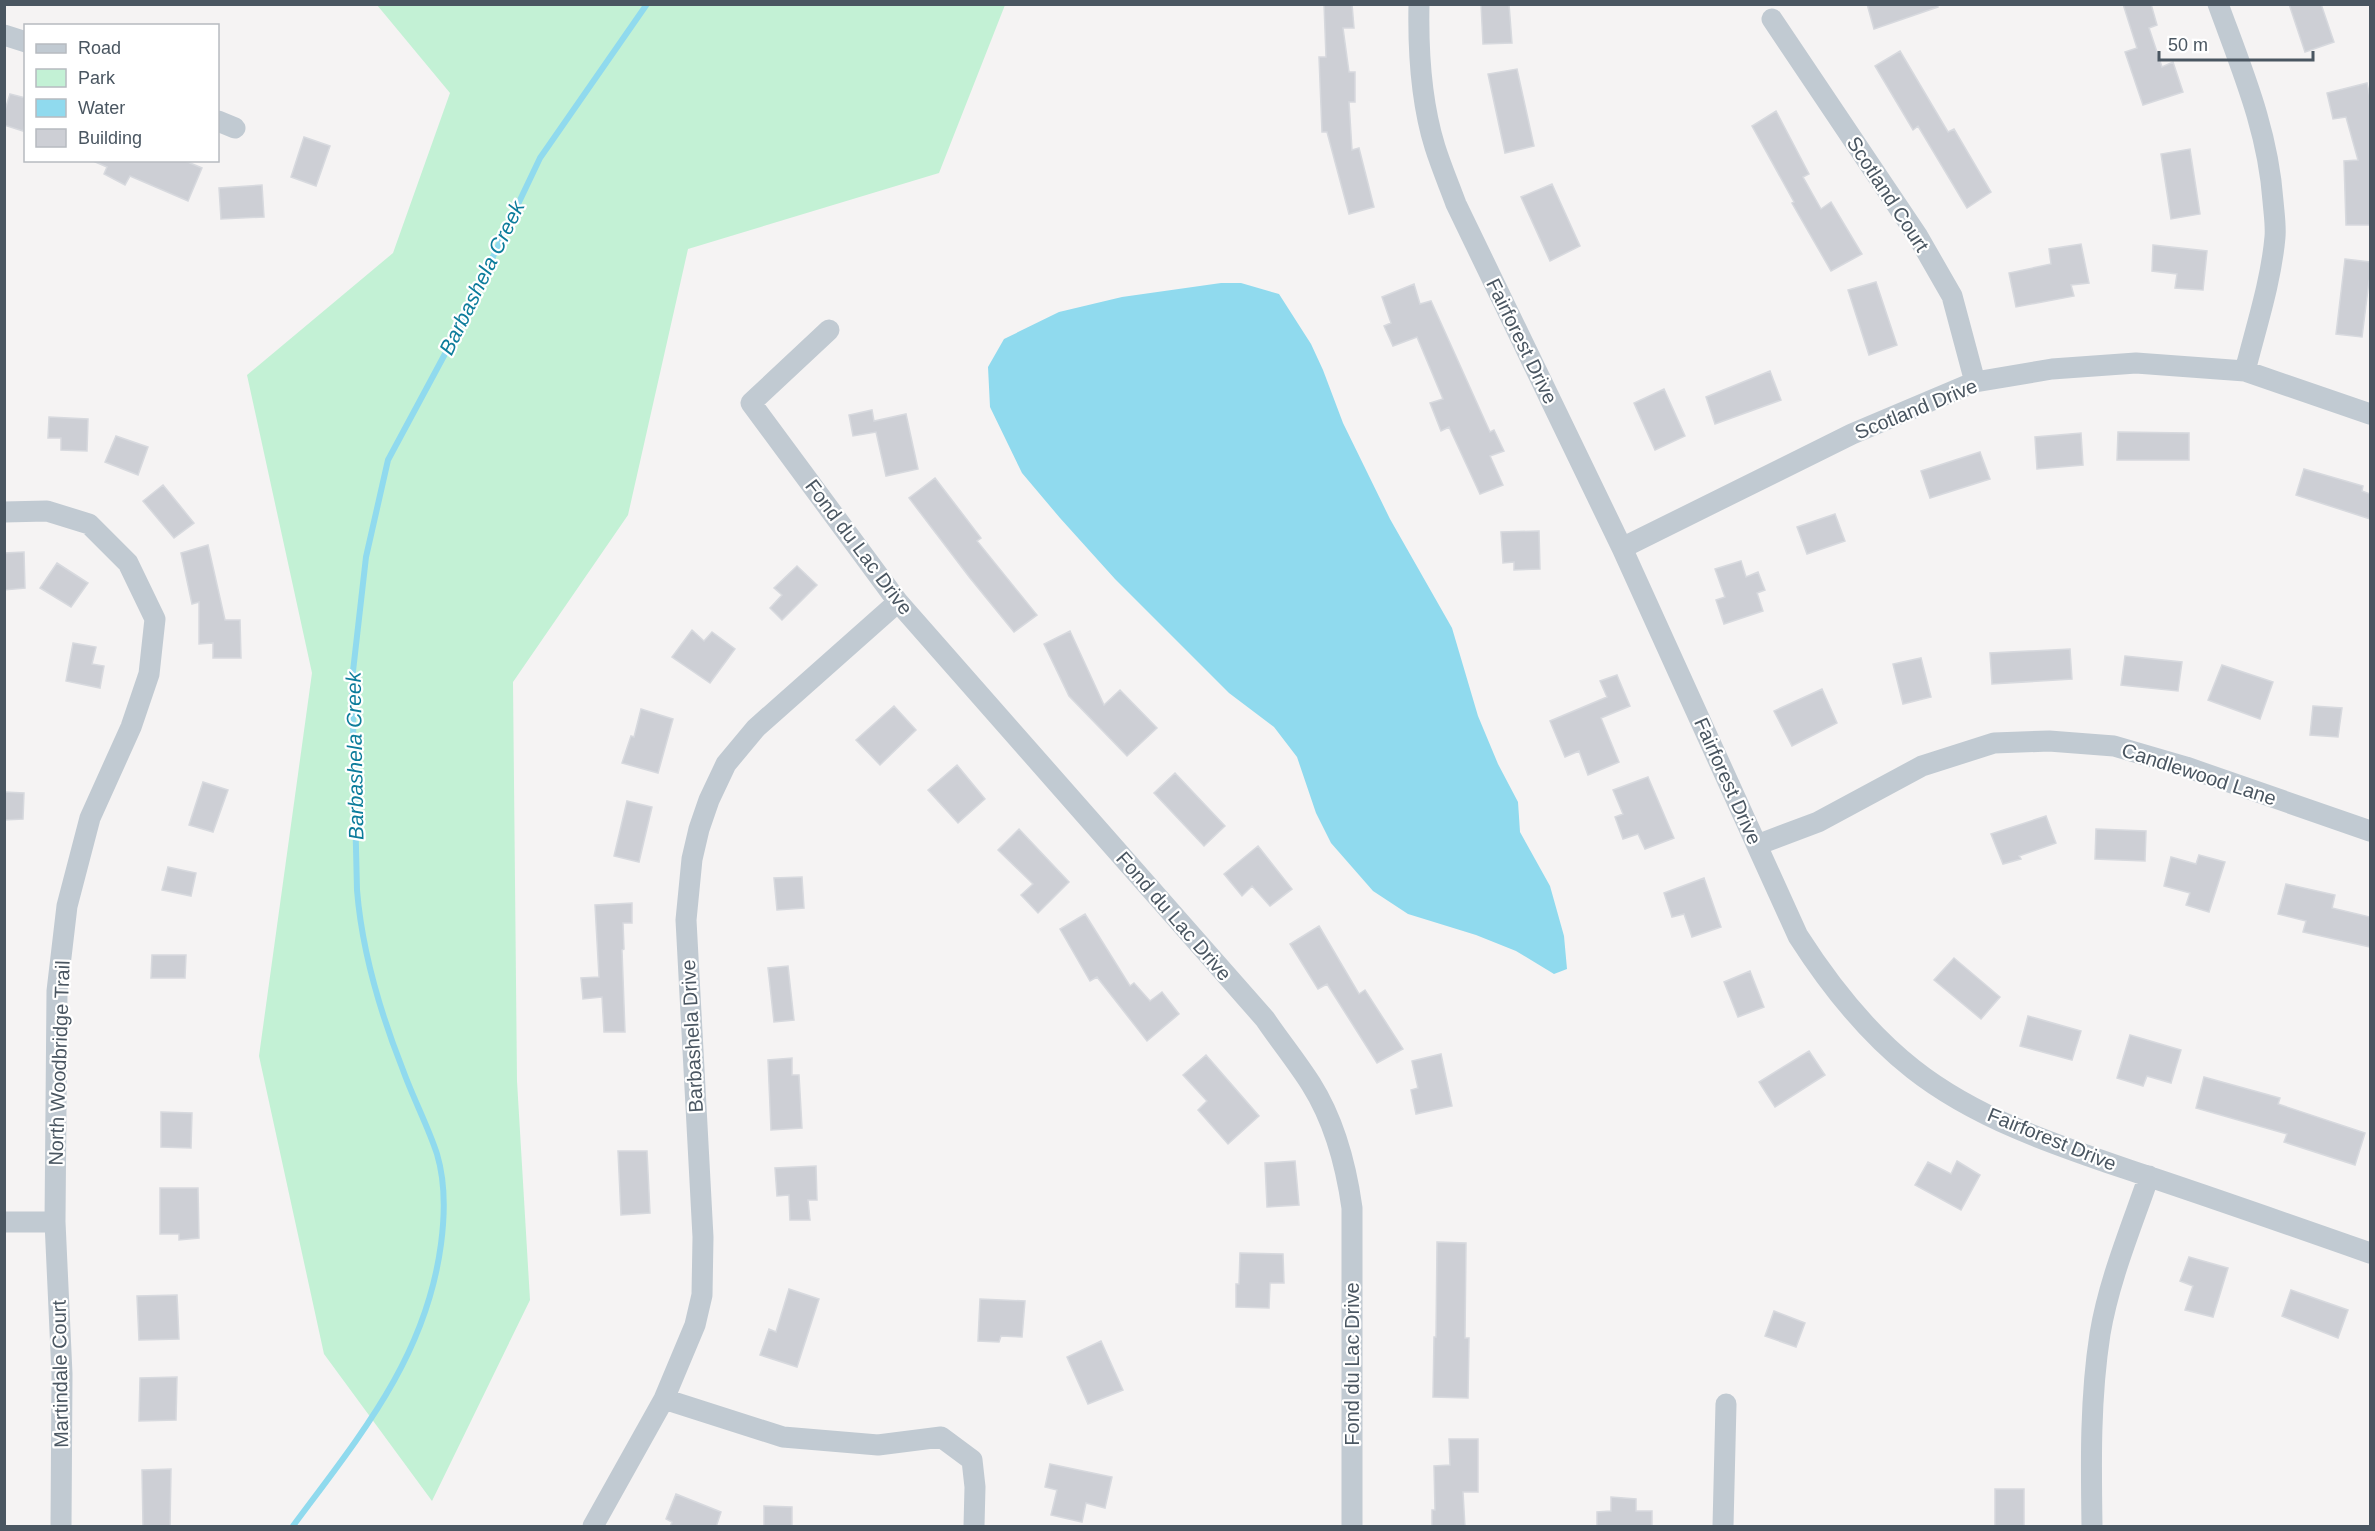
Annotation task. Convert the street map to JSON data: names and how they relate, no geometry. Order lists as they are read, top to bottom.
{
  "streets": {
    "street": [
      "Scotland Court",
      "Fairforest Drive",
      "Scotland Drive",
      "Fond du Lac Drive",
      "Candlewood Lane",
      "Barbashela Drive",
      "North Woodbridge Trail",
      "Martindale Court"
    ]
  },
  "crossings": [
    ["Scotland Court", "Scotland Drive"],
    ["Fairforest Drive", "Scotland Drive"],
    ["Fairforest Drive", "Candlewood Lane"],
    ["Fond du Lac Drive", "Barbashela Drive"],
    ["North Woodbridge Trail", "Martindale Court"]
  ],
  "water": ["Barbashela Creek"],
  "legend": [
    "Road",
    "Park",
    "Water",
    "Building"
  ],
  "scale_bar": "50 m"
}
